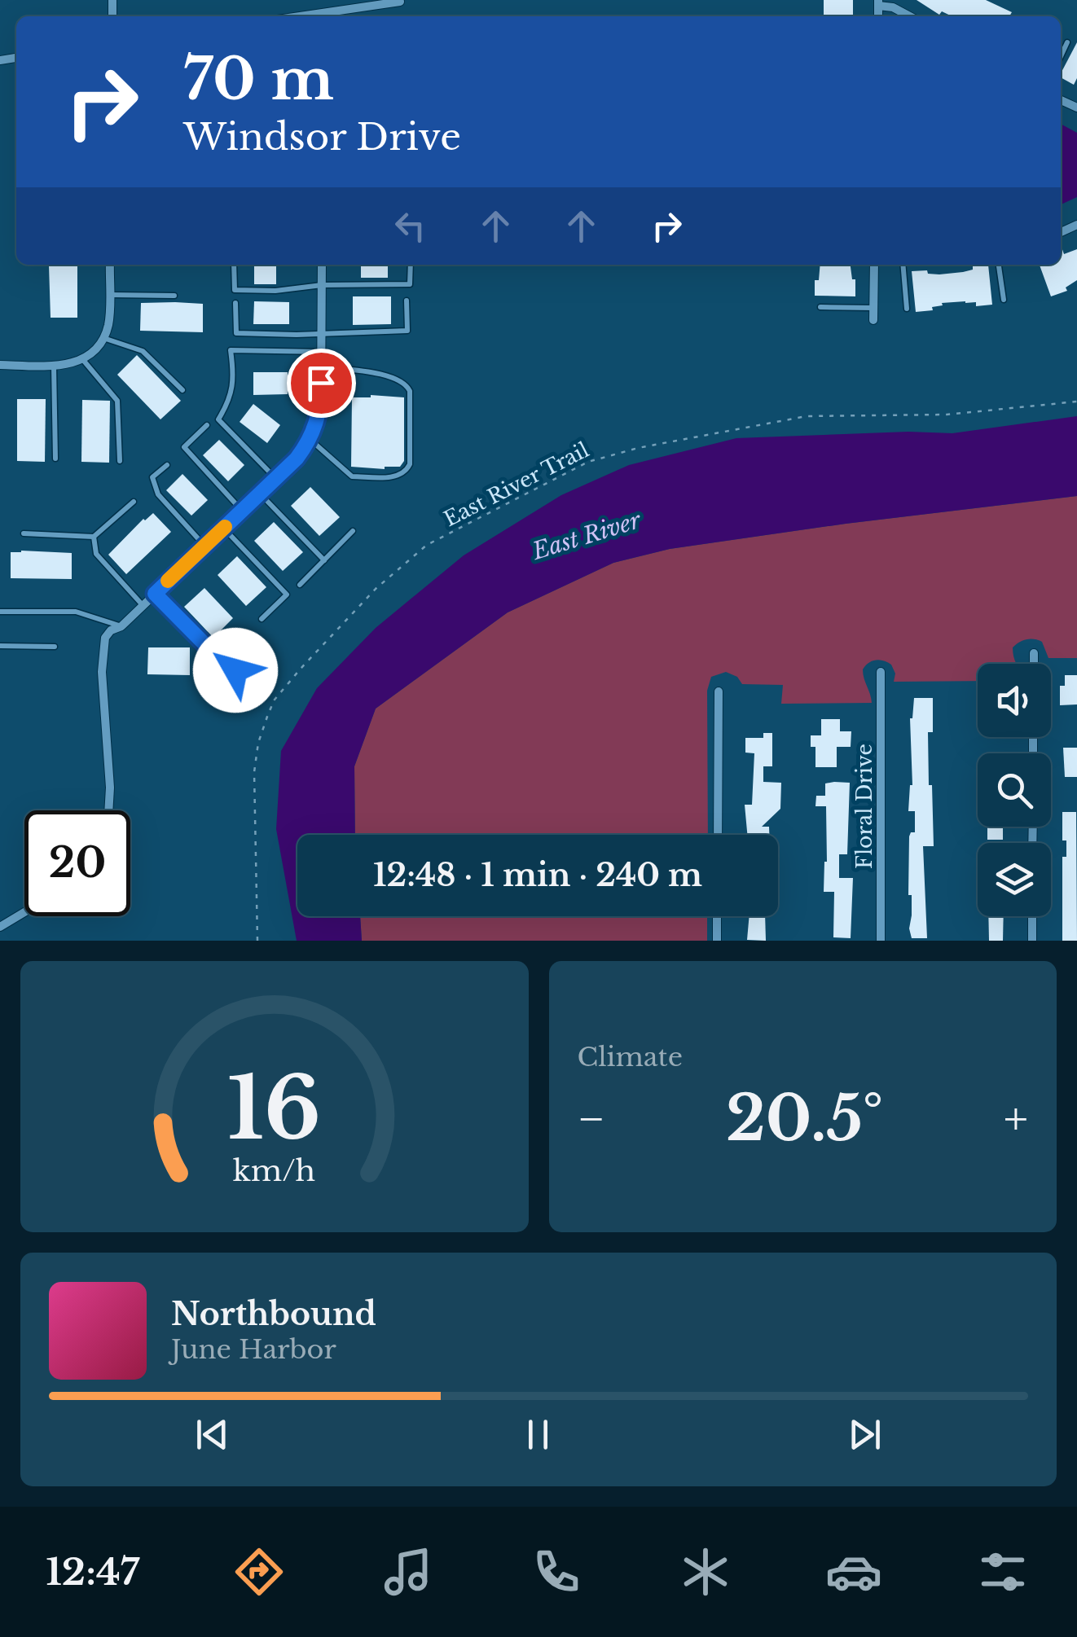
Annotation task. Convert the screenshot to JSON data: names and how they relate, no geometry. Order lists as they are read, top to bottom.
{
  "streets": {
    "street": ["Floral Drive"],
    "path": ["East River Trail"]
  },
  "water": ["East River"],
  "page": {
    "turn": ["70 m", "Windsor Drive"],
    "limit": "20",
    "trip": "12:48 · 1 min · 240 m",
    "tile": "Climate",
    "heat": ["−", "20.5°", "+"],
    "song": ["Northbound", "June Harbor"],
    "tabs": "12:47",
    "gauge": ["16", "km/h"]
  }
}
